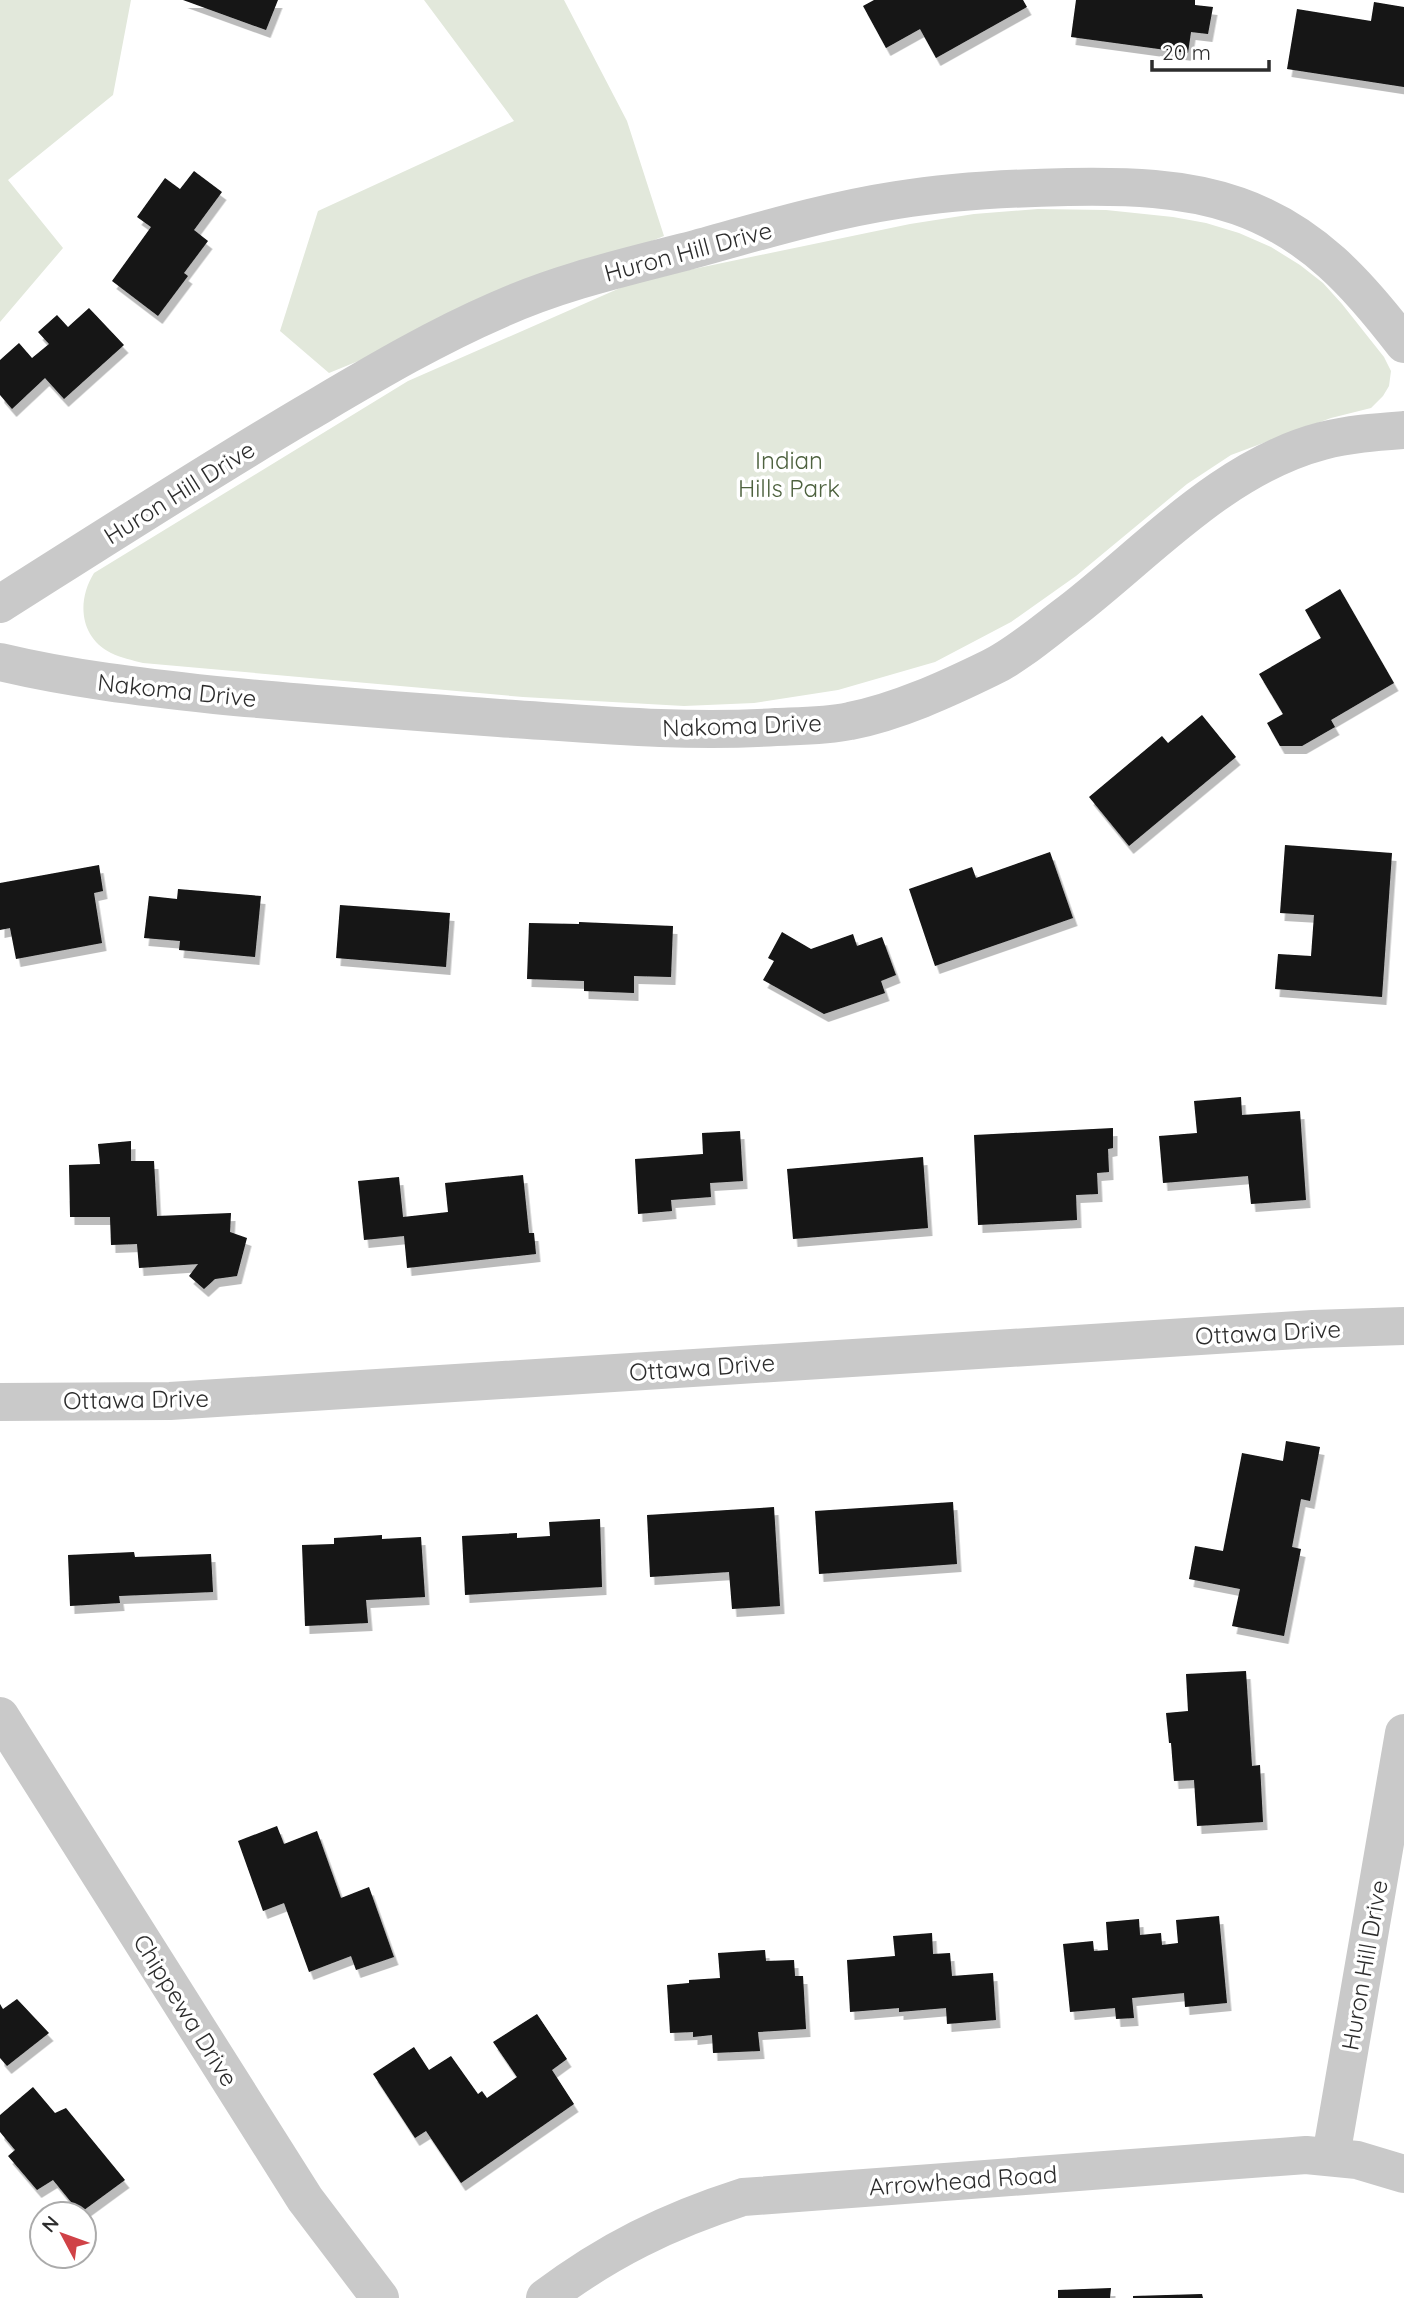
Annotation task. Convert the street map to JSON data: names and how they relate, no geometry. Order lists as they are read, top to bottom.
{
  "streets": {
    "street": [
      "Huron Hill Drive",
      "Nakoma Drive",
      "Ottawa Drive",
      "Chippewa Drive",
      "Arrowhead Road"
    ]
  },
  "crossings": [
    ["Huron Hill Drive", "Arrowhead Road"]
  ],
  "parks": ["Indian Hills Park"],
  "scale_bar": "20 m",
  "north": "top left"
}
